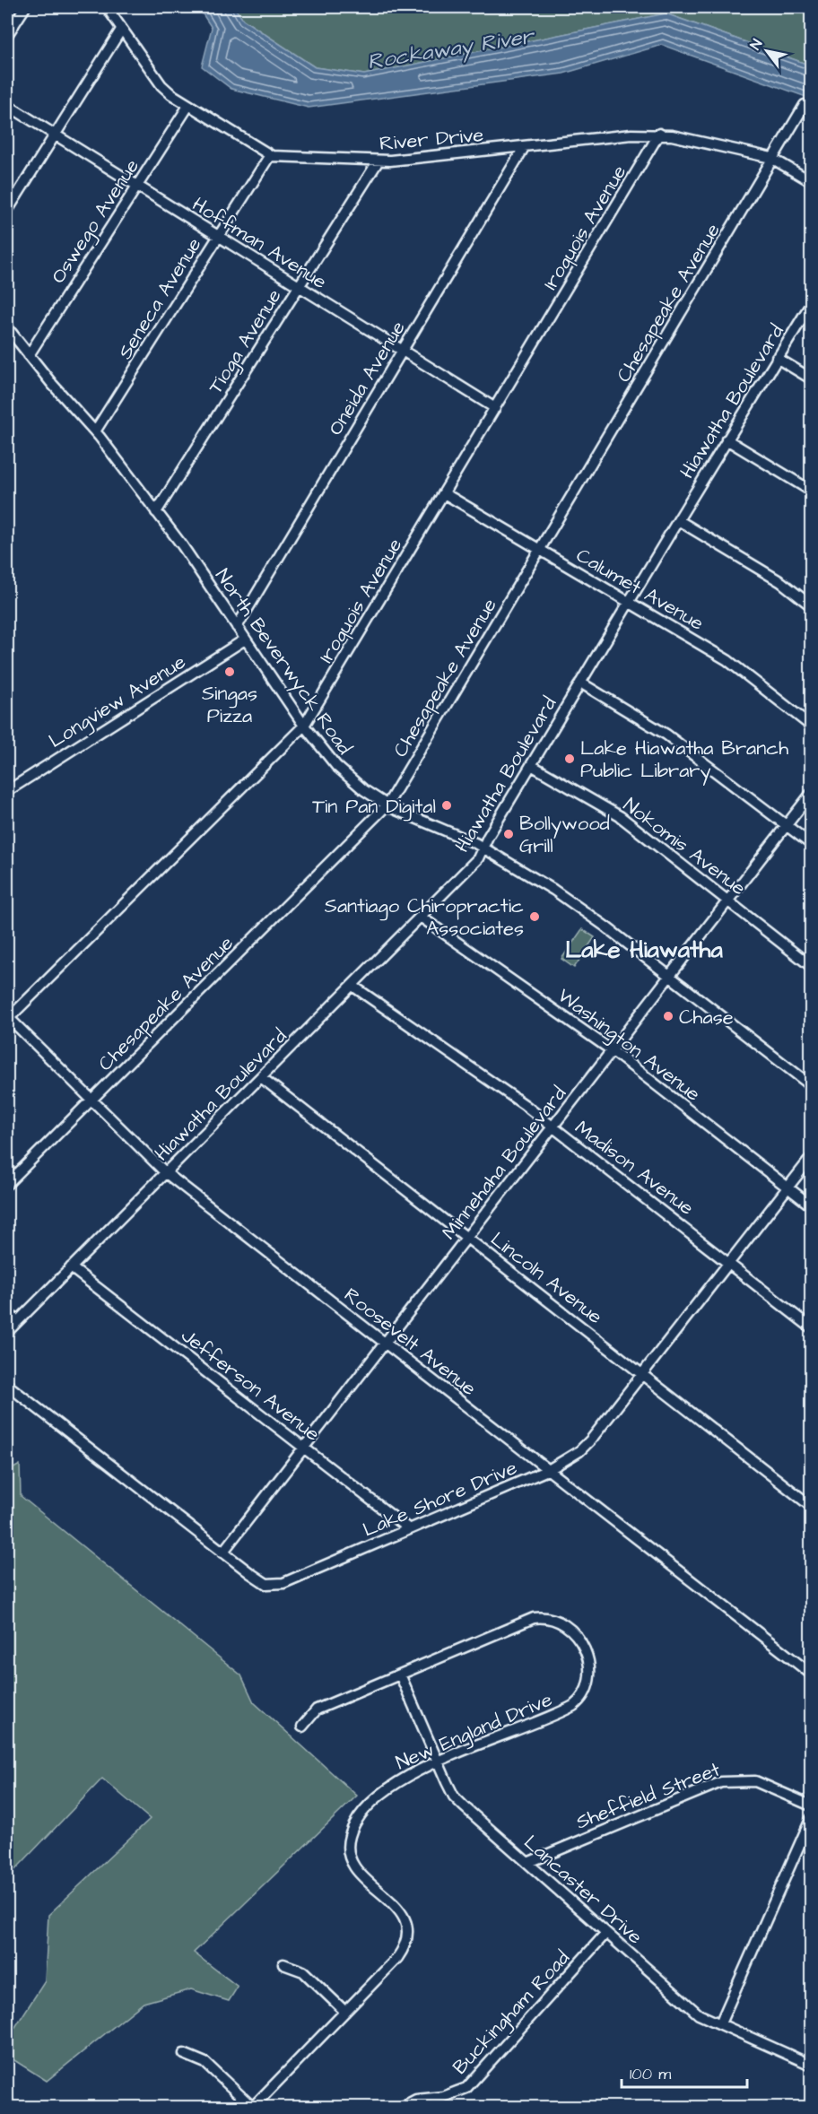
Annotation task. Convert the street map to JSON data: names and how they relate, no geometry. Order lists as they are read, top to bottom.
{
  "streets": {
    "street": [
      "River Drive",
      "Oswego Avenue",
      "Iroquois Avenue",
      "Hoffman Avenue",
      "Seneca Avenue",
      "Chesapeake Avenue",
      "Tioga Avenue",
      "Oneida Avenue",
      "Hiawatha Boulevard",
      "Calumet Avenue",
      "North Beverwyck Road",
      "Longview Avenue",
      "Nokomis Avenue",
      "Washington Avenue",
      "Minnehaha Boulevard",
      "Madison Avenue",
      "Lincoln Avenue",
      "Roosevelt Avenue",
      "Jefferson Avenue",
      "Lake Shore Drive",
      "New England Drive",
      "Sheffield Street",
      "Lancaster Drive",
      "Buckingham Road"
    ]
  },
  "crossings": [
    ["River Drive", "Oswego Avenue"],
    ["River Drive", "Iroquois Avenue"],
    ["River Drive", "Seneca Avenue"],
    ["River Drive", "Chesapeake Avenue"],
    ["River Drive", "Tioga Avenue"],
    ["River Drive", "Oneida Avenue"],
    ["Oswego Avenue", "Hoffman Avenue"],
    ["Oswego Avenue", "North Beverwyck Road"],
    ["Iroquois Avenue", "Hoffman Avenue"],
    ["Iroquois Avenue", "Calumet Avenue"],
    ["Iroquois Avenue", "North Beverwyck Road"],
    ["Iroquois Avenue", "Roosevelt Avenue"],
    ["Hoffman Avenue", "Seneca Avenue"],
    ["Hoffman Avenue", "Tioga Avenue"],
    ["Hoffman Avenue", "Oneida Avenue"],
    ["Seneca Avenue", "North Beverwyck Road"],
    ["Chesapeake Avenue", "Calumet Avenue"],
    ["Chesapeake Avenue", "North Beverwyck Road"],
    ["Chesapeake Avenue", "Roosevelt Avenue"],
    ["Tioga Avenue", "North Beverwyck Road"],
    ["Oneida Avenue", "North Beverwyck Road"],
    ["Hiawatha Boulevard", "Calumet Avenue"],
    ["Hiawatha Boulevard", "North Beverwyck Road"],
    ["Hiawatha Boulevard", "Nokomis Avenue"],
    ["Hiawatha Boulevard", "Washington Avenue"],
    ["Hiawatha Boulevard", "Madison Avenue"],
    ["Hiawatha Boulevard", "Lincoln Avenue"],
    ["Hiawatha Boulevard", "Roosevelt Avenue"],
    ["Hiawatha Boulevard", "Jefferson Avenue"],
    ["North Beverwyck Road", "Longview Avenue"],
    ["North Beverwyck Road", "Minnehaha Boulevard"],
    ["Nokomis Avenue", "Minnehaha Boulevard"],
    ["Washington Avenue", "Minnehaha Boulevard"],
    ["Washington Avenue", "Lake Shore Drive"],
    ["Minnehaha Boulevard", "Madison Avenue"],
    ["Minnehaha Boulevard", "Lincoln Avenue"],
    ["Minnehaha Boulevard", "Roosevelt Avenue"],
    ["Minnehaha Boulevard", "Jefferson Avenue"],
    ["Minnehaha Boulevard", "Lake Shore Drive"],
    ["Madison Avenue", "Lake Shore Drive"],
    ["Lincoln Avenue", "Lake Shore Drive"],
    ["Roosevelt Avenue", "Lake Shore Drive"],
    ["Jefferson Avenue", "Lake Shore Drive"],
    ["New England Drive", "Lancaster Drive"],
    ["Sheffield Street", "Lancaster Drive"],
    ["Lancaster Drive", "Buckingham Road"]
  ],
  "districts": ["Lake Hiawatha"],
  "water": ["Rockaway River"],
  "places": [
    "Singas Pizza",
    "Lake Hiawatha Branch Public Library",
    "Tin Pan Digital",
    "Bollywood Grill",
    "Santiago Chiropractic Associates",
    "Chase"
  ],
  "scale_bar": "100 m",
  "north": "top left"
}
